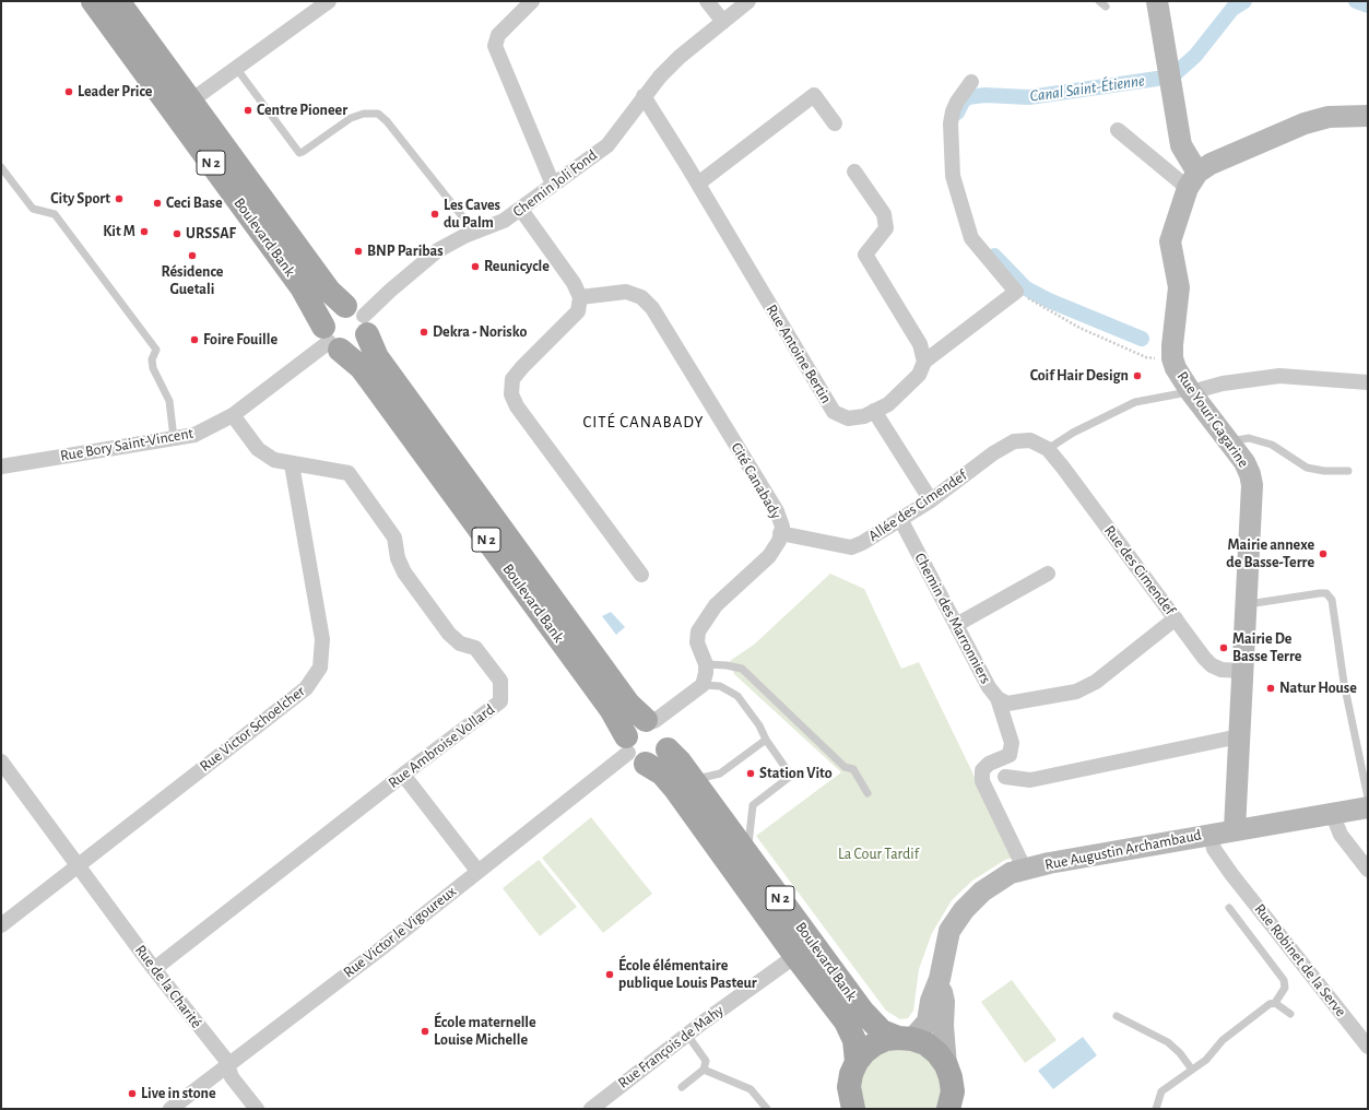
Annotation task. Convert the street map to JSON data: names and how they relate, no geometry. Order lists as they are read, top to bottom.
{
  "streets": {
    "main road": ["N 2", "Boulevard Bank"],
    "street": [
      "Chemin Joli Fond",
      "Rue Antoine Bertin",
      "Rue Youri Gagarine",
      "Rue Bory Saint-Vincent",
      "Cité Canabady",
      "Allée des Cimendef",
      "Rue des Cimendef",
      "Chemin des Marronniers",
      "Rue Victor Schoelcher",
      "Rue Ambroise Vollard",
      "Rue Augustin Archambaud",
      "Rue Victor le Vigoureux",
      "Rue Robinet de la Serve",
      "Rue de la Charité",
      "Rue François de Mahy"
    ]
  },
  "crossings": [
    ["N 2", "Boulevard Bank"],
    ["N 2", "Rue Augustin Archambaud"],
    ["N 2", "Rue Victor le Vigoureux"],
    ["Chemin Joli Fond", "Boulevard Bank"],
    ["Chemin Joli Fond", "Rue Antoine Bertin"],
    ["Boulevard Bank", "Rue Bory Saint-Vincent"],
    ["Boulevard Bank", "Rue Augustin Archambaud"],
    ["Boulevard Bank", "Rue Victor le Vigoureux"],
    ["Boulevard Bank", "Rue François de Mahy"],
    ["Rue Youri Gagarine", "Rue des Cimendef"],
    ["Rue Youri Gagarine", "Rue Augustin Archambaud"],
    ["Cité Canabady", "Allée des Cimendef"],
    ["Allée des Cimendef", "Rue des Cimendef"],
    ["Allée des Cimendef", "Chemin des Marronniers"],
    ["Rue des Cimendef", "Chemin des Marronniers"],
    ["Rue Victor Schoelcher", "Rue Ambroise Vollard"],
    ["Rue Victor Schoelcher", "Rue de la Charité"],
    ["Rue Ambroise Vollard", "Rue de la Charité"],
    ["Rue Augustin Archambaud", "Rue Robinet de la Serve"],
    ["Rue Victor le Vigoureux", "Rue de la Charité"]
  ],
  "districts": ["CITÉ CANABADY"],
  "water": ["Canal Saint-Étienne"],
  "parks": ["La Cour Tardif"],
  "places": [
    "Leader Price",
    "Centre Pioneer",
    "City Sport",
    "Ceci Base",
    "Les Caves du Palm",
    "Kit M",
    "URSSAF",
    "BNP Paribas",
    "Résidence Guetali",
    "Reunicycle",
    "Dekra - Norisko",
    "Foire Fouille",
    "Coif Hair Design",
    "Mairie annexe de Basse-Terre",
    "Mairie De Basse Terre",
    "Natur House",
    "Station Vito",
    "École élémentaire publique Louis Pasteur",
    "École maternelle Louise Michelle",
    "Live in stone"
  ]
}
